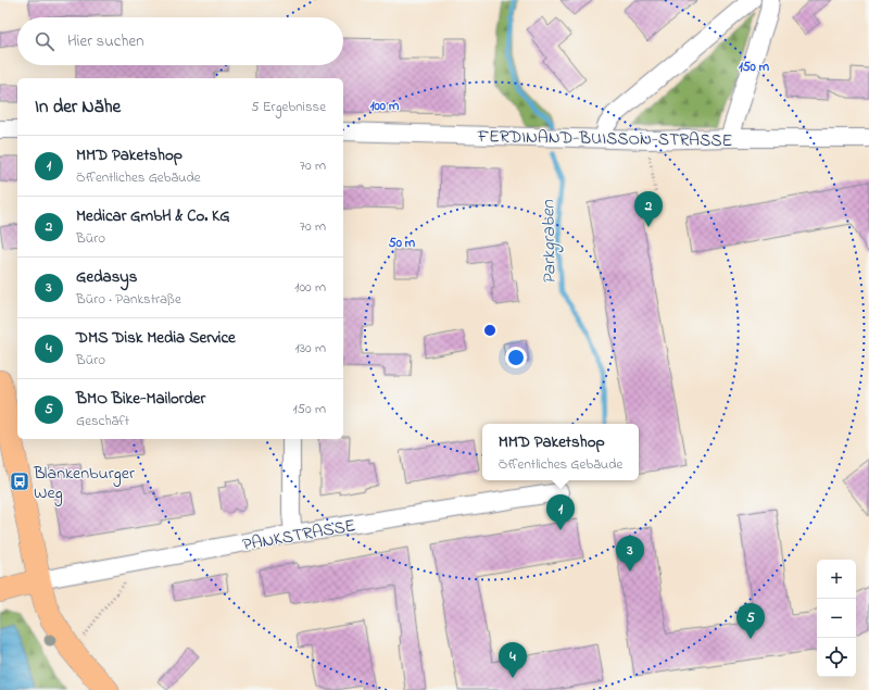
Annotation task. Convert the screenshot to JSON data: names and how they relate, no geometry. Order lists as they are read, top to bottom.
{
  "streets": {
    "street": ["FERDINAND-BUISSON-STRASSE", "PANKSTRASSE"]
  },
  "water": ["Parkgraben"],
  "places": {
    "bus stop": ["Blankenburger Weg"]
  },
  "page": {
    "search": "Hier suchen",
    "heading": ["In der Nähe", "5 Ergebnisse"],
    "list": [
      {
        "mark": "1",
        "name": "MMD Paketshop",
        "note": "Öffentliches Gebäude",
        "value": "70 m"
      },
      {
        "mark": "2",
        "name": "Medicar GmbH & Co. KG",
        "note": "Büro",
        "value": "70 m"
      },
      {
        "mark": "3",
        "name": "Gedasys",
        "note": "Büro · Pankstraße",
        "value": "100 m"
      },
      {
        "mark": "4",
        "name": "DMS Disk Media Service",
        "note": "Büro",
        "value": "130 m"
      },
      {
        "mark": "5",
        "name": "BMO Bike-Mailorder",
        "note": "Geschäft",
        "value": "150 m"
      }
    ],
    "pins": [
      "2",
      "1",
      "3",
      "5",
      "4"
    ],
    "popup": ["MMD Paketshop", "Öffentliches Gebäude"],
    "map_buttons": ["+", "−"]
  },
  "rings": ["150 m", "100 m", "50 m"]
}
